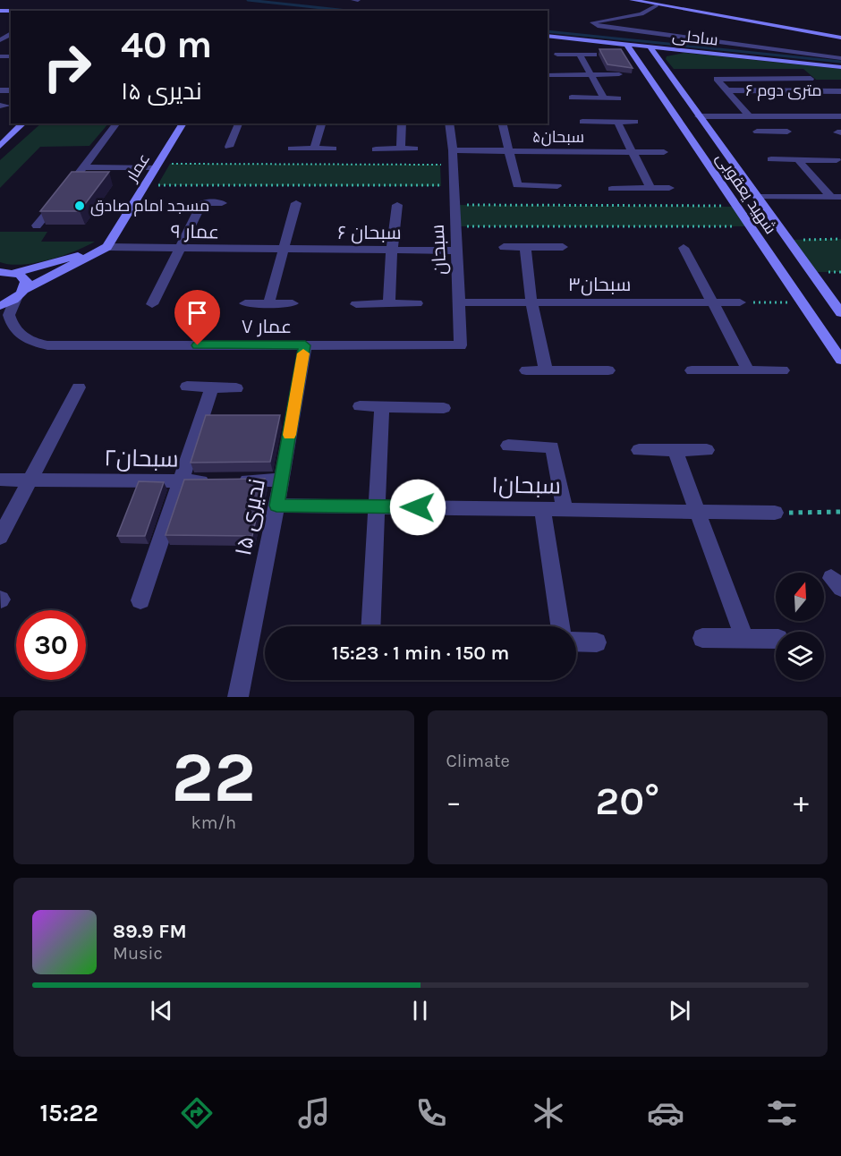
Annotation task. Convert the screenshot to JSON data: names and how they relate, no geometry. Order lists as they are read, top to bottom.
{
  "streets": {
    "street": [
      "ساحلی",
      "۶ متری دوم",
      "سبحان۵",
      "عمار",
      "شهید یعقوبی",
      "عمار ۹",
      "سبحان ۶",
      "سبحان",
      "سبحان۳",
      "عمار ۷",
      "سبحان۲",
      "سبحان۱",
      "ندیری ۱۵"
    ]
  },
  "crossings": [
    ["ساحلی", "شهید یعقوبی"],
    ["سبحان۵", "سبحان"],
    ["عمار", "عمار ۹"],
    ["عمار ۹", "سبحان ۶"],
    ["سبحان ۶", "سبحان"],
    ["سبحان", "سبحان۳"],
    ["سبحان", "عمار ۷"],
    ["عمار ۷", "ندیری ۱۵"],
    ["سبحان۲", "ندیری ۱۵"],
    ["سبحان۱", "ندیری ۱۵"]
  ],
  "places": ["مسجد امام صادق"],
  "north": "top",
  "page": {
    "turn": ["40 m", "ندیری ۱۵"],
    "limit": "30",
    "trip": "15:23 · 1 min · 150 m",
    "tile": [
      ["22", "km/h"],
      "Climate"
    ],
    "heat": ["−", "20°", "+"],
    "song": ["89.9 FM", "Music"],
    "tabs": "15:22"
  }
}
